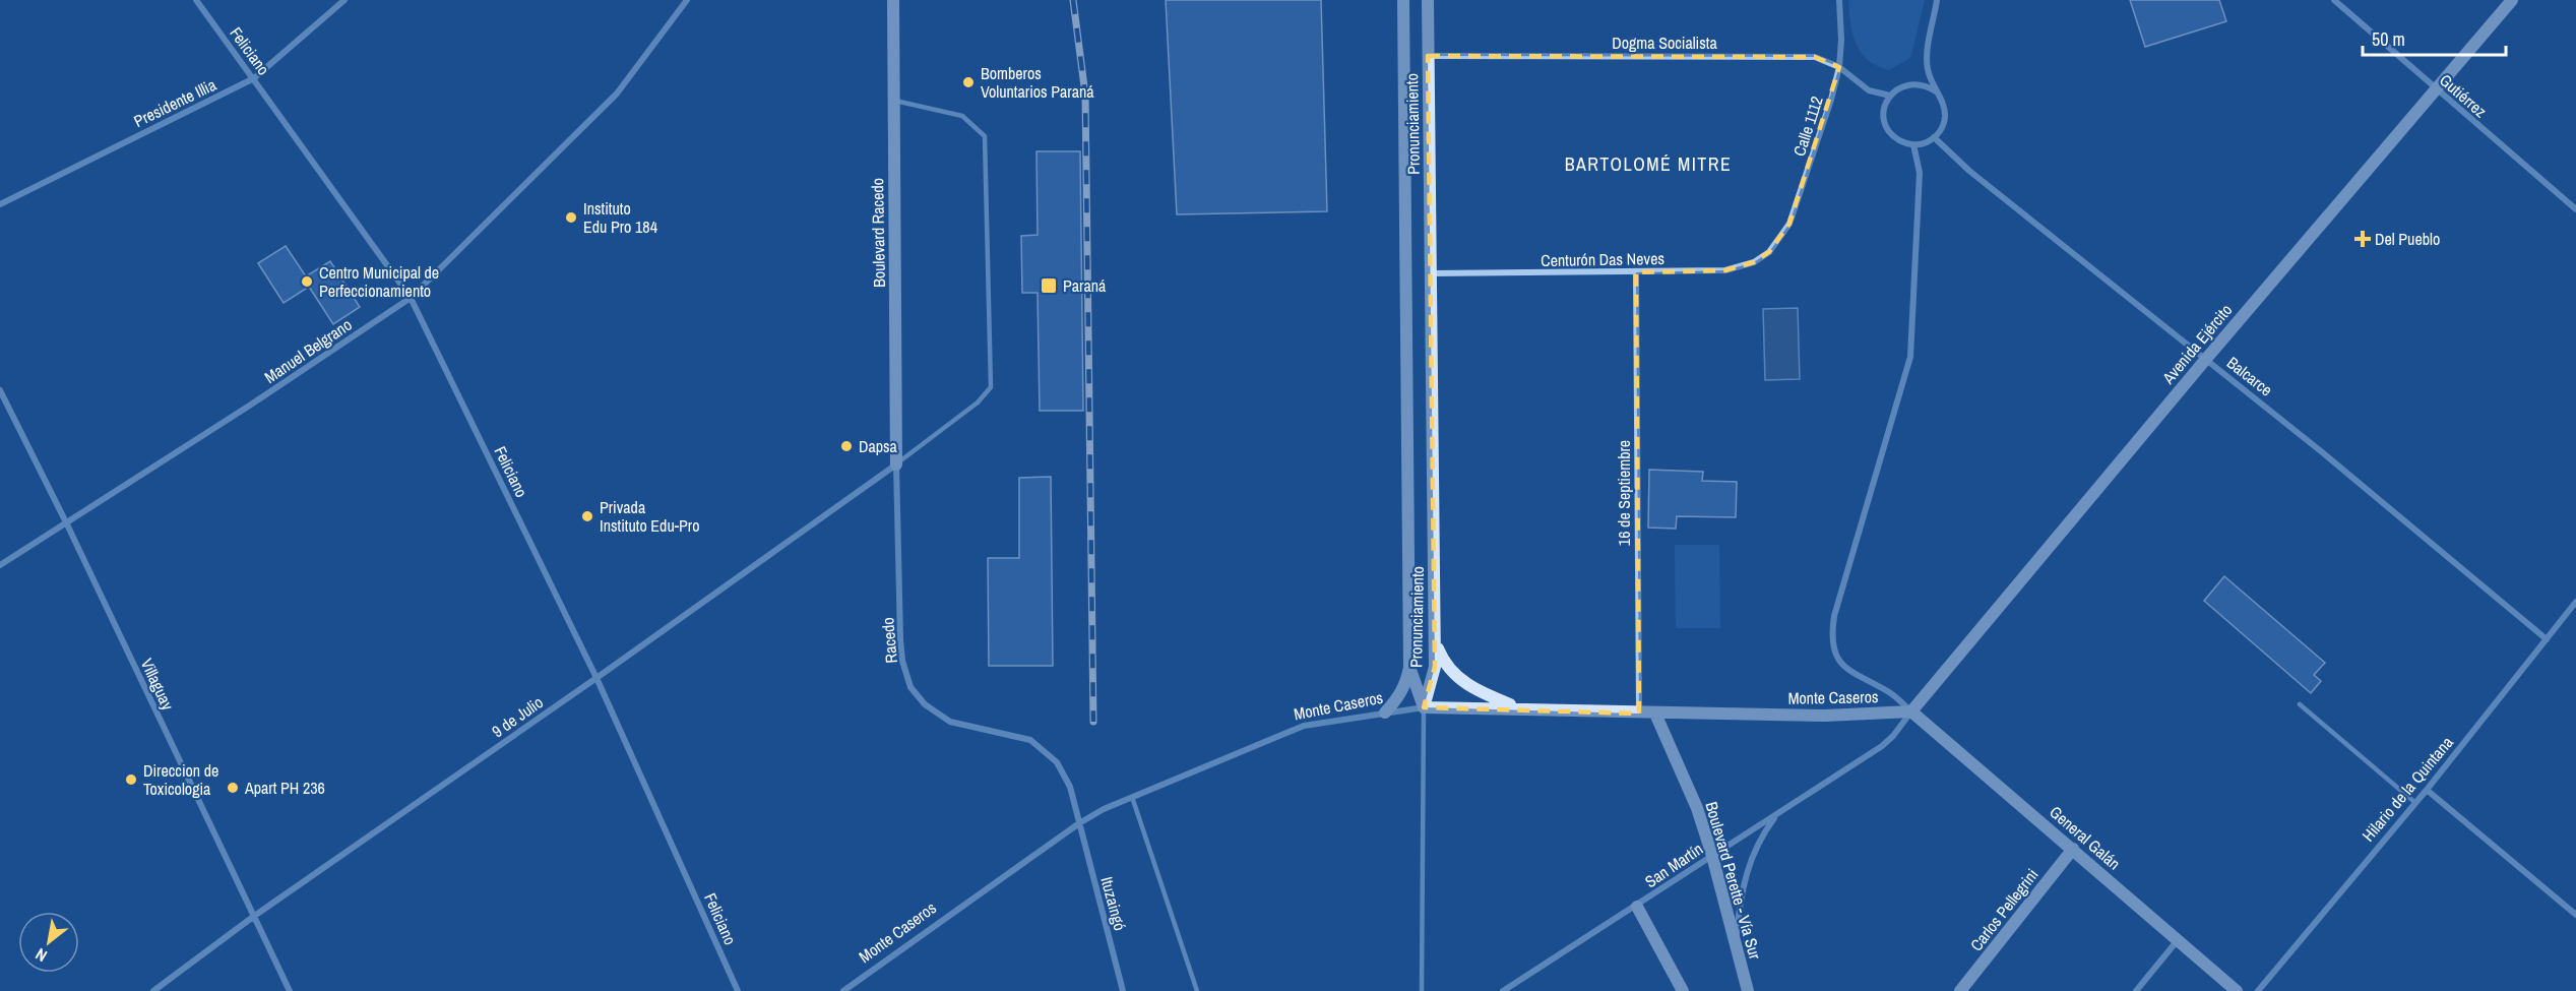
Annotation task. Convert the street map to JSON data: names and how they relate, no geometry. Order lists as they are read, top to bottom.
{
  "streets": {
    "street": [
      "Dogma Socialista",
      "Feliciano",
      "Gutiérrez",
      "Presidente Illia",
      "Pronunciamiento",
      "Calle 1112",
      "Boulevard Racedo",
      "Centurón Das Neves",
      "Avenida Ejército",
      "Manuel Belgrano",
      "Balcarce",
      "16 de Septiembre",
      "Racedo",
      "Villaguay",
      "Monte Caseros",
      "9 de Julio",
      "Hilario de la Quintana",
      "General Galán",
      "San Martín",
      "Boulevard Perette - Vía Sur",
      "Ituzaingó",
      "Carlos Pellegrini"
    ]
  },
  "crossings": [
    ["Dogma Socialista", "Pronunciamiento"],
    ["Dogma Socialista", "Calle 1112"],
    ["Dogma Socialista", "Balcarce"],
    ["Feliciano", "Presidente Illia"],
    ["Feliciano", "Manuel Belgrano"],
    ["Feliciano", "9 de Julio"],
    ["Gutiérrez", "Avenida Ejército"],
    ["Pronunciamiento", "Centurón Das Neves"],
    ["Pronunciamiento", "Monte Caseros"],
    ["Calle 1112", "Centurón Das Neves"],
    ["Boulevard Racedo", "Racedo"],
    ["Boulevard Racedo", "9 de Julio"],
    ["Centurón Das Neves", "16 de Septiembre"],
    ["Avenida Ejército", "Balcarce"],
    ["Avenida Ejército", "Monte Caseros"],
    ["Avenida Ejército", "General Galán"],
    ["Avenida Ejército", "San Martín"],
    ["Manuel Belgrano", "Villaguay"],
    ["Balcarce", "Hilario de la Quintana"],
    ["16 de Septiembre", "Monte Caseros"],
    ["Racedo", "Monte Caseros"],
    ["Racedo", "9 de Julio"],
    ["Racedo", "Ituzaingó"],
    ["Villaguay", "9 de Julio"],
    ["Monte Caseros", "General Galán"],
    ["Monte Caseros", "San Martín"],
    ["Monte Caseros", "Boulevard Perette - Vía Sur"],
    ["Monte Caseros", "Ituzaingó"],
    ["General Galán", "San Martín"],
    ["General Galán", "Carlos Pellegrini"],
    ["San Martín", "Boulevard Perette - Vía Sur"]
  ],
  "districts": ["BARTOLOMÉ MITRE"],
  "places": {
    "other": [
      "Bomberos Voluntarios Paraná",
      "Instituto Edu Pro 184",
      "Centro Municipal de Perfeccionamiento",
      "Dapsa",
      "Privada Instituto Edu-Pro",
      "Direccion de Toxicologia",
      "Apart PH 236"
    ],
    "health": ["Del Pueblo"],
    "transit": ["Paraná"]
  },
  "scale_bar": "50 m",
  "north": "bottom left"
}
